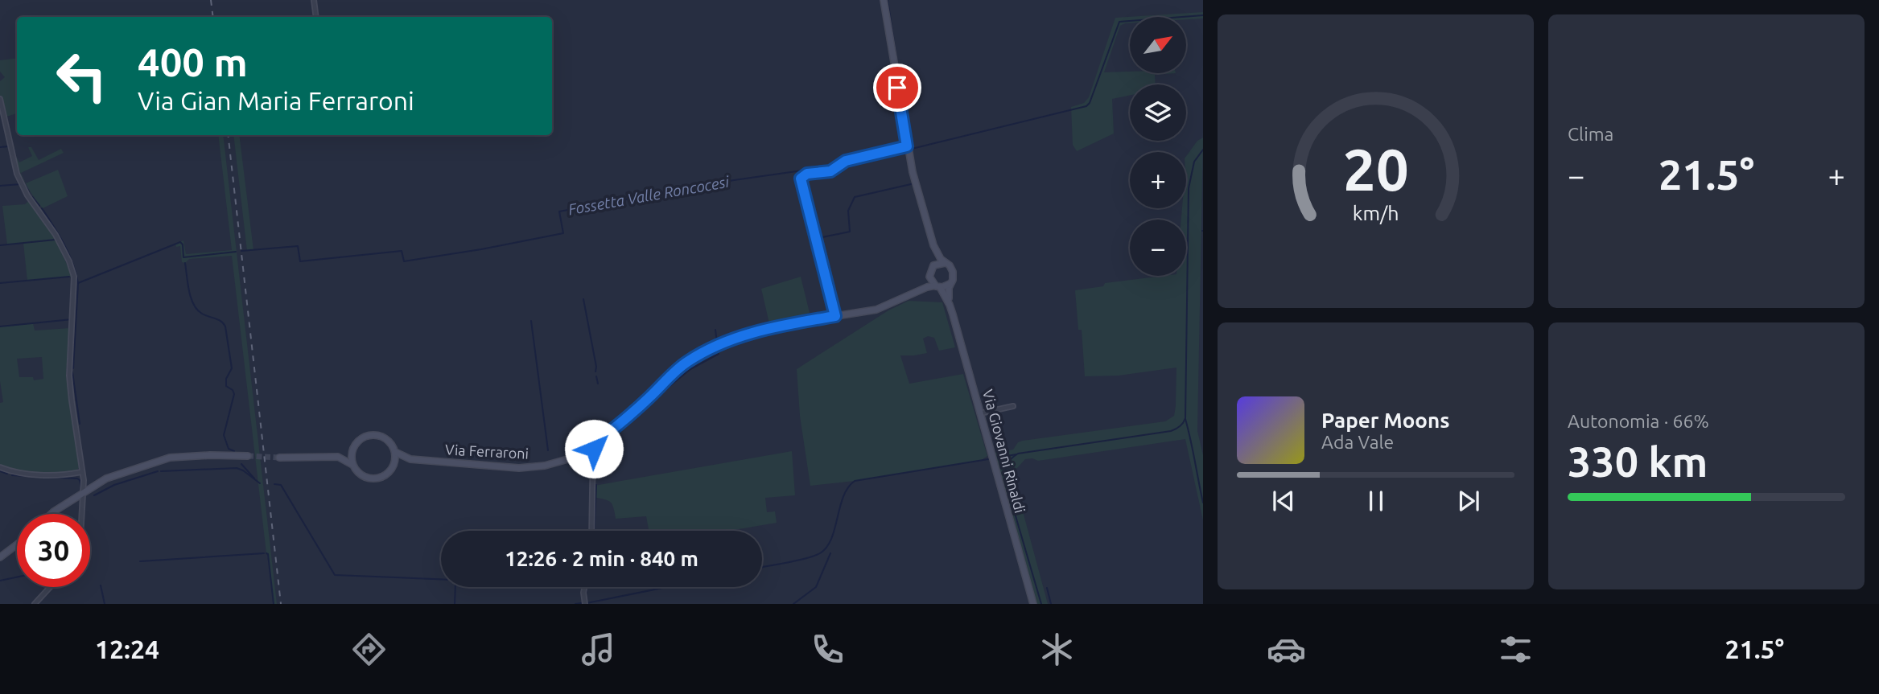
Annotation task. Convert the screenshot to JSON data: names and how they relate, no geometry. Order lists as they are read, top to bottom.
{
  "streets": {
    "main road": ["Via Ferraroni", "Via Giovanni Rinaldi"]
  },
  "crossings": [
    ["Via Ferraroni", "Via Giovanni Rinaldi"]
  ],
  "water": ["Fossetta Valle Roncocesi"],
  "north": "top right",
  "page": {
    "tile": [
      "Clima",
      ["Autonomia · 66%", "330 km"]
    ],
    "map_buttons": ["+", "−"],
    "turn": ["400 m", "Via Gian Maria Ferraroni"],
    "heat": ["−", "21.5°", "+"],
    "song": ["Paper Moons", "Ada Vale"],
    "limit": "30",
    "trip": "12:26 · 2 min · 840 m",
    "tabs": ["12:24", "21.5°"],
    "gauge": ["20", "km/h"]
  }
}
